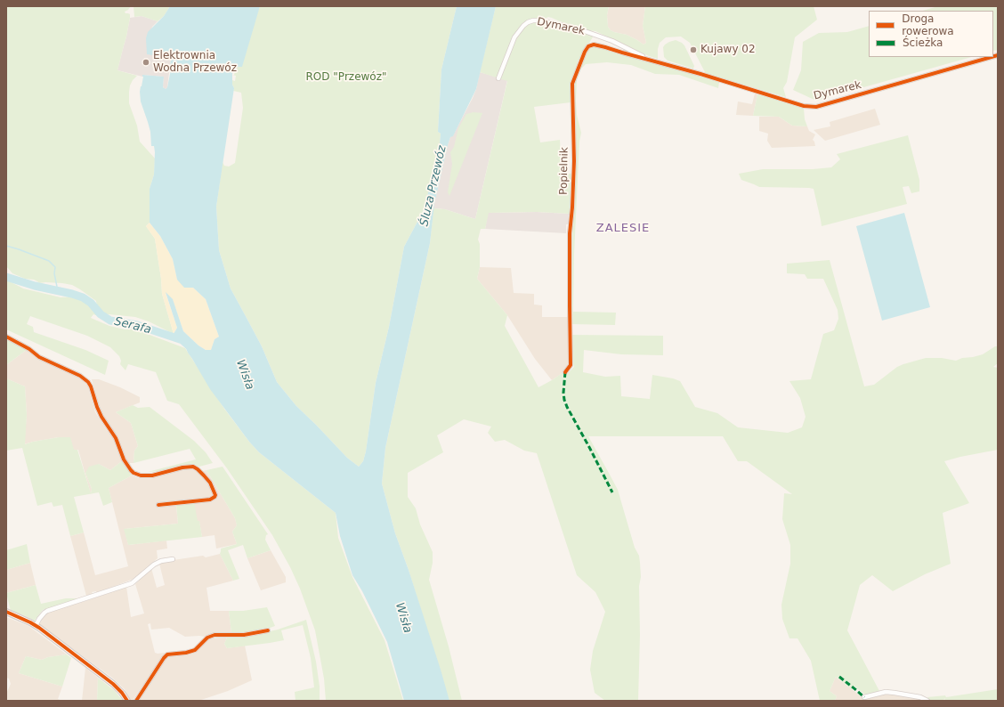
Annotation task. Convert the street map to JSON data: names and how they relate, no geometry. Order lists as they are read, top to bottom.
{
  "streets": {
    "street": ["Dymarek", "Popielnik"]
  },
  "crossings": [
    ["Dymarek", "Popielnik"]
  ],
  "districts": ["ZALESIE"],
  "water": ["Śluza Przewóz", "Serafa", "Wisła"],
  "parks": ["ROD \"Przewóz\""],
  "places": ["Kujawy 02", "Elektrownia Wodna Przewóz"],
  "legend": ["Droga rowerowa", "Ścieżka"]
}
